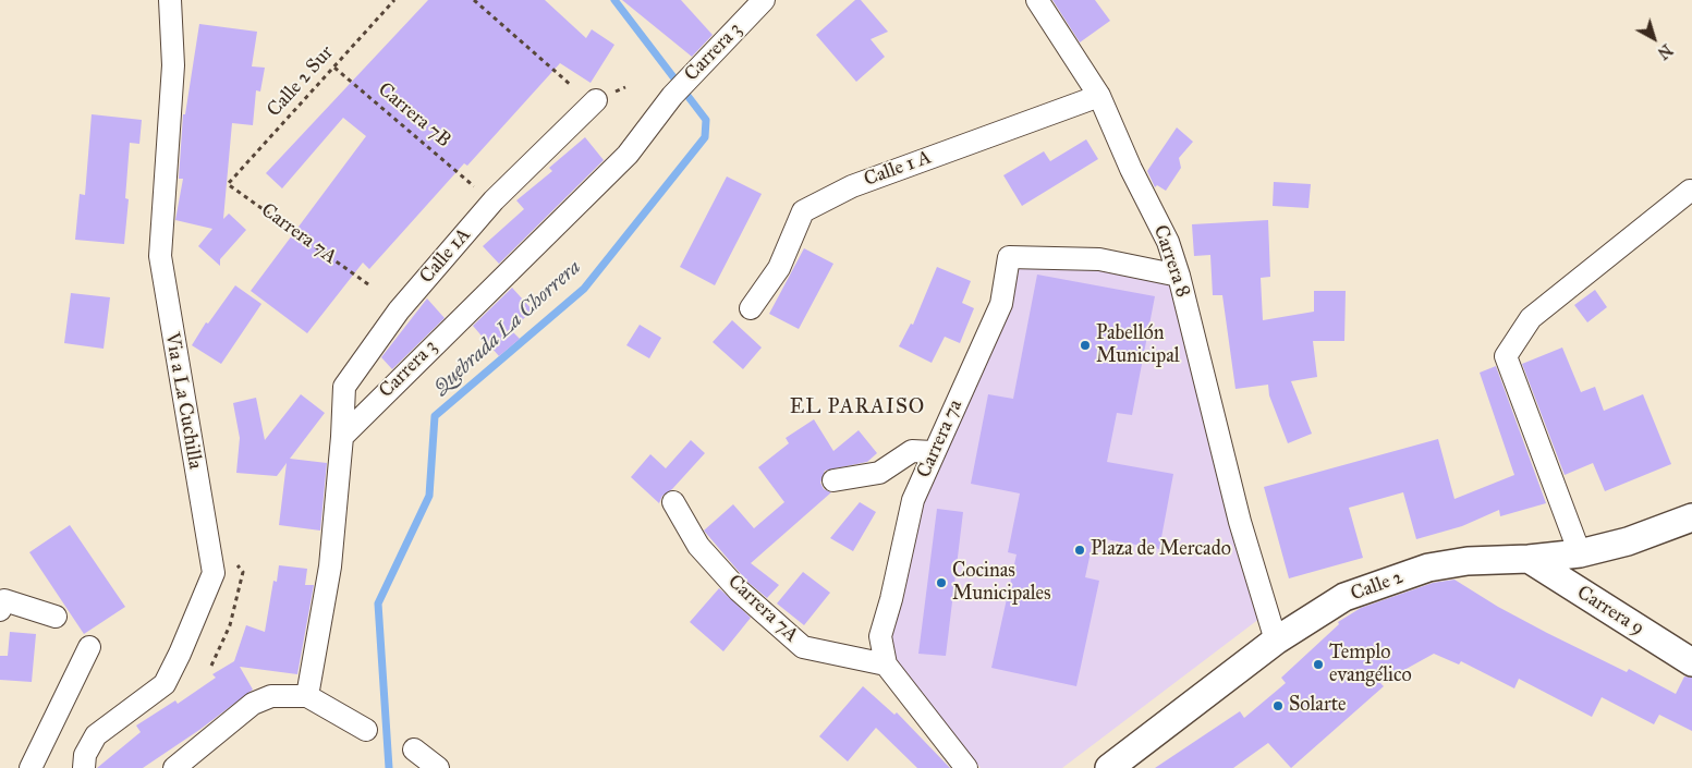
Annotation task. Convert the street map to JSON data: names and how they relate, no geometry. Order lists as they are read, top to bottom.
{
  "streets": {
    "street": [
      "Carrera 3",
      "Calle 1 A",
      "Carrera 7A",
      "Calle 1A",
      "Carrera 8",
      "Via a La Cuchilla",
      "Carrera 7a",
      "Calle 2",
      "Carrera 9"
    ],
    "path": ["Calle 2 Sur", "Carrera 7B"]
  },
  "crossings": [
    ["Carrera 3", "Calle 1A"],
    ["Calle 2 Sur", "Carrera 7B"],
    ["Calle 2 Sur", "Carrera 7A"],
    ["Calle 1 A", "Carrera 8"],
    ["Carrera 7A", "Carrera 7a"],
    ["Carrera 8", "Carrera 7a"],
    ["Carrera 8", "Calle 2"],
    ["Calle 2", "Carrera 9"]
  ],
  "districts": ["EL PARAISO"],
  "water": ["Quebrada La Chorrera"],
  "places": [
    "Pabellón Municipal",
    "Plaza de Mercado",
    "Cocinas Municipales",
    "Templo evangélico",
    "Solarte"
  ],
  "north": "bottom right"
}
